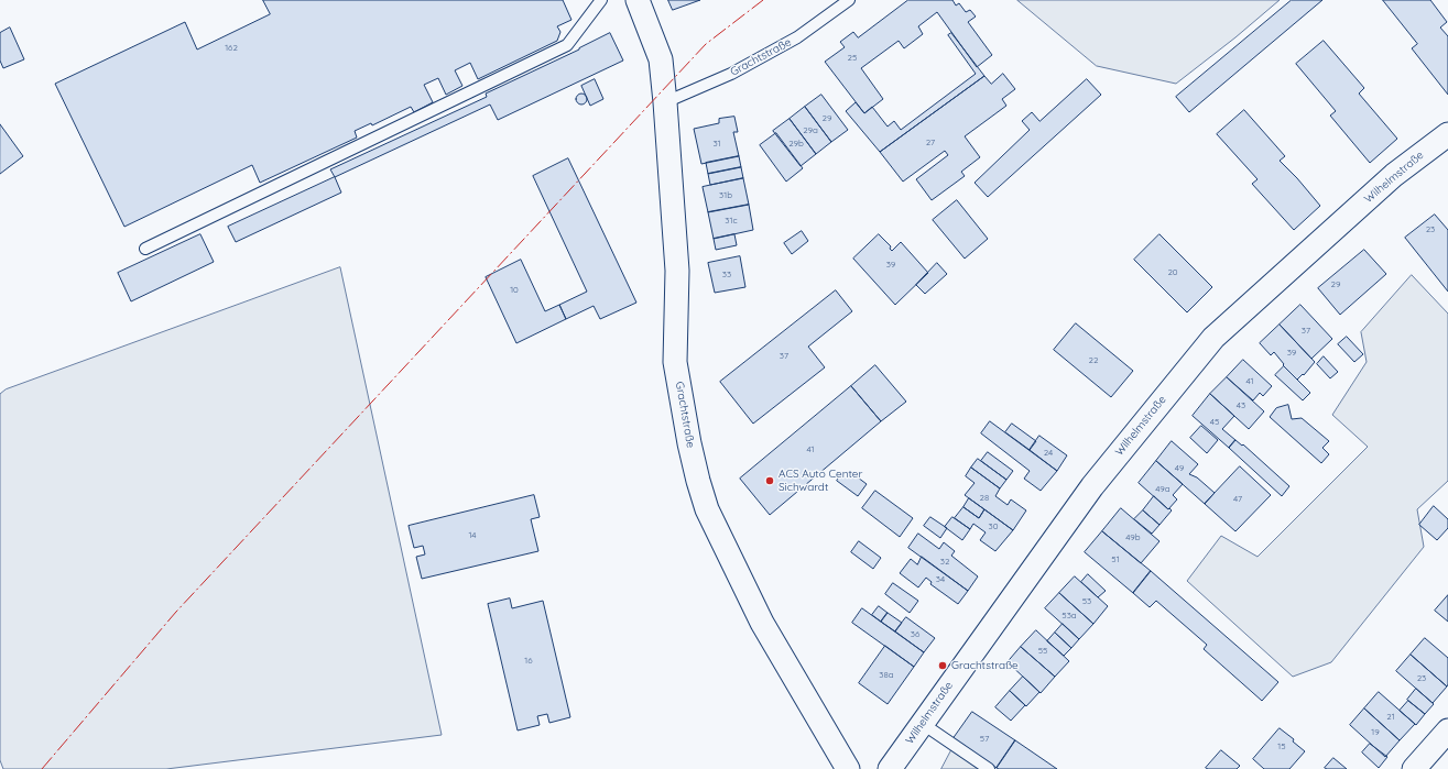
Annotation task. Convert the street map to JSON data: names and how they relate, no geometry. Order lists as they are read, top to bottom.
{
  "streets": {
    "street": ["Grachtstraße", "Wilhelmstraße"]
  },
  "places": ["ACS Auto Center Sichwardt", "Grachtstraße"],
  "house_numbers": [
    "162",
    "25",
    "29",
    "29a",
    "27",
    "31",
    "29b",
    "31b",
    "31c",
    "23",
    "39",
    "20",
    "33",
    "29",
    "10",
    "37",
    "39",
    "37",
    "22",
    "41",
    "43",
    "45",
    "41",
    "24",
    "49",
    "49a",
    "28",
    "47",
    "30",
    "14",
    "49b",
    "51",
    "32",
    "34",
    "53",
    "53a",
    "36",
    "55",
    "16",
    "38a",
    "23",
    "21",
    "19",
    "57",
    "15"
  ]
}
